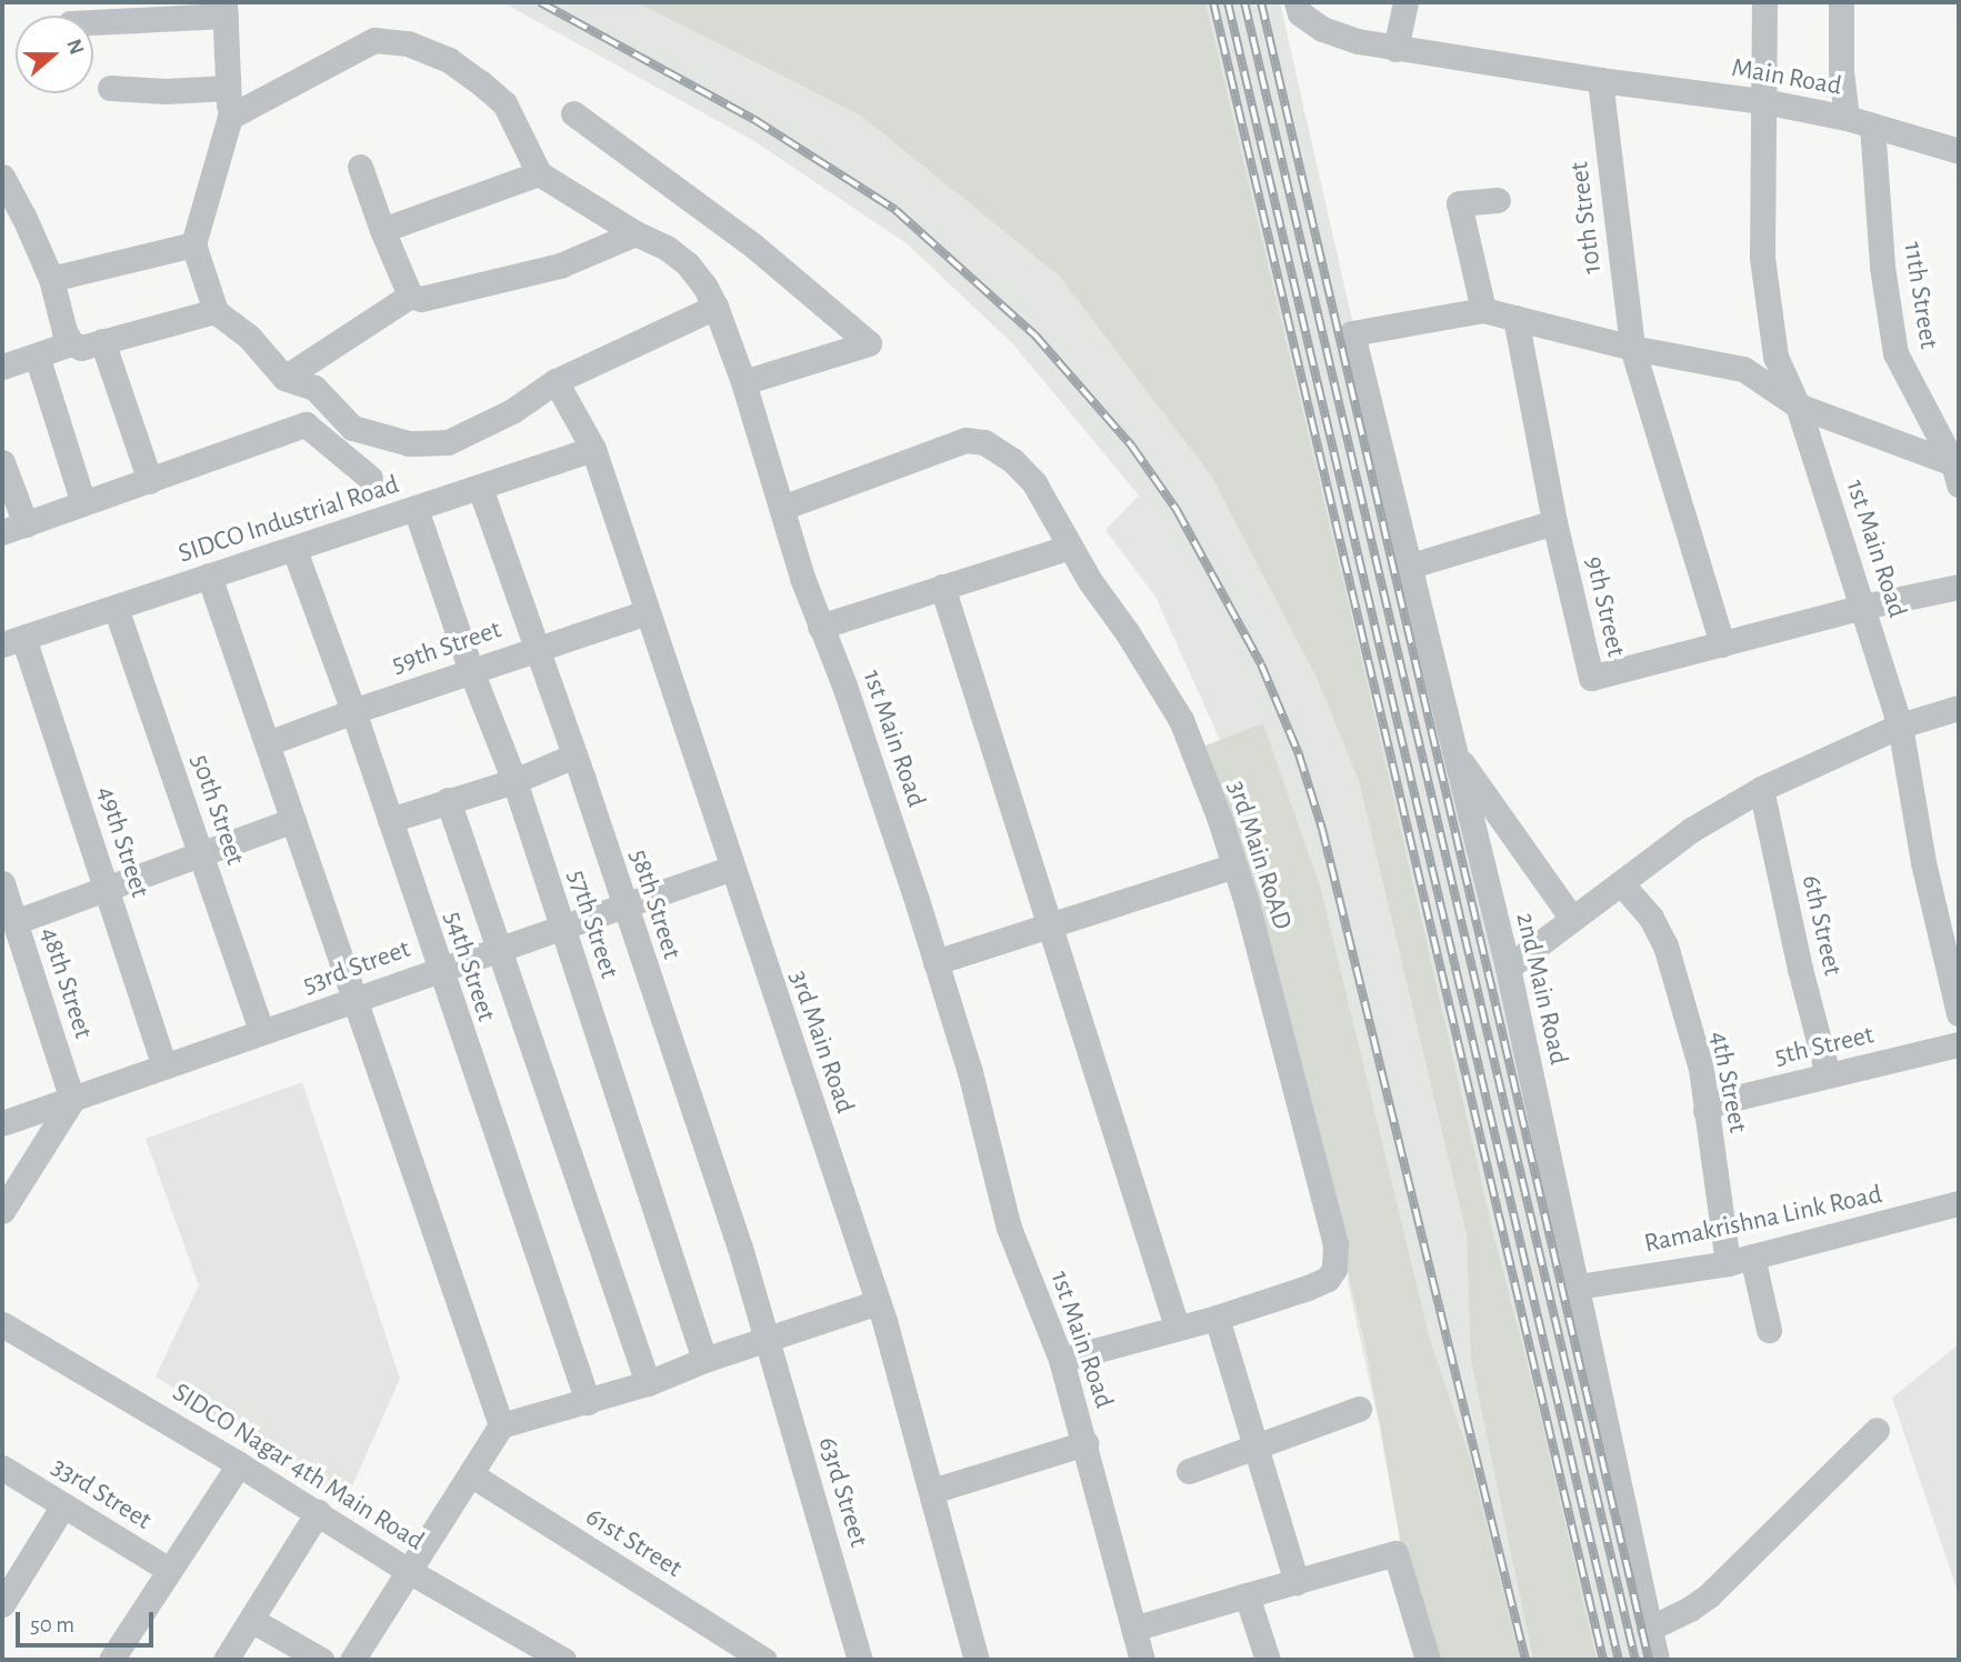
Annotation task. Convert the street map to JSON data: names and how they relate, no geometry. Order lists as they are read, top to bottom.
{
  "streets": {
    "street": [
      "Main Road",
      "10th Street",
      "11th Street",
      "SIDCO Industrial Road",
      "1st Main Road",
      "9th Street",
      "59th Street",
      "50th Street",
      "49th Street",
      "3rd Main RoAD",
      "58th Street",
      "57th Street",
      "6th Street",
      "54th Street",
      "53rd Street",
      "48th Street",
      "2nd Main Road",
      "3rd Main Road",
      "5th Street",
      "4th Street",
      "Ramakrishna Link Road",
      "SIDCO Nagar 4th Main Road",
      "63rd Street",
      "33rd Street",
      "61st Street"
    ]
  },
  "crossings": [
    ["Main Road", "10th Street"],
    ["Main Road", "11th Street"],
    ["Main Road", "1st Main Road"],
    ["10th Street", "9th Street"],
    ["SIDCO Industrial Road", "50th Street"],
    ["SIDCO Industrial Road", "49th Street"],
    ["SIDCO Industrial Road", "58th Street"],
    ["SIDCO Industrial Road", "57th Street"],
    ["SIDCO Industrial Road", "54th Street"],
    ["SIDCO Industrial Road", "3rd Main Road"],
    ["1st Main Road", "9th Street"],
    ["1st Main Road", "3rd Main RoAD"],
    ["59th Street", "58th Street"],
    ["59th Street", "57th Street"],
    ["59th Street", "54th Street"],
    ["59th Street", "3rd Main Road"],
    ["50th Street", "53rd Street"],
    ["49th Street", "53rd Street"],
    ["58th Street", "53rd Street"],
    ["58th Street", "63rd Street"],
    ["57th Street", "53rd Street"],
    ["6th Street", "5th Street"],
    ["54th Street", "53rd Street"],
    ["53rd Street", "48th Street"],
    ["53rd Street", "3rd Main Road"],
    ["2nd Main Road", "Ramakrishna Link Road"],
    ["5th Street", "4th Street"],
    ["4th Street", "Ramakrishna Link Road"]
  ],
  "scale_bar": "50 m",
  "north": "right"
}
